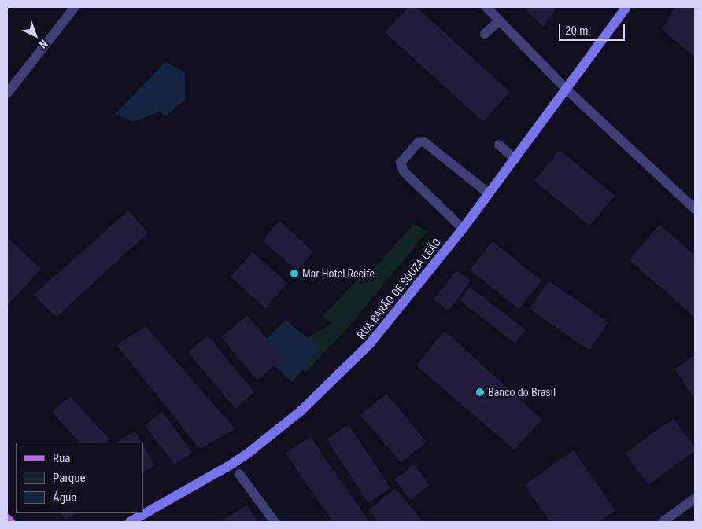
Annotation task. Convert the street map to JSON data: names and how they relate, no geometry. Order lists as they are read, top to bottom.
{
  "streets": {
    "main road": ["RUA BARÃO DE SOUZA LEÃO"]
  },
  "places": ["Mar Hotel Recife", "Banco do Brasil"],
  "legend": ["Rua", "Parque", "Água"],
  "scale_bar": "20 m",
  "north": "bottom right"
}
